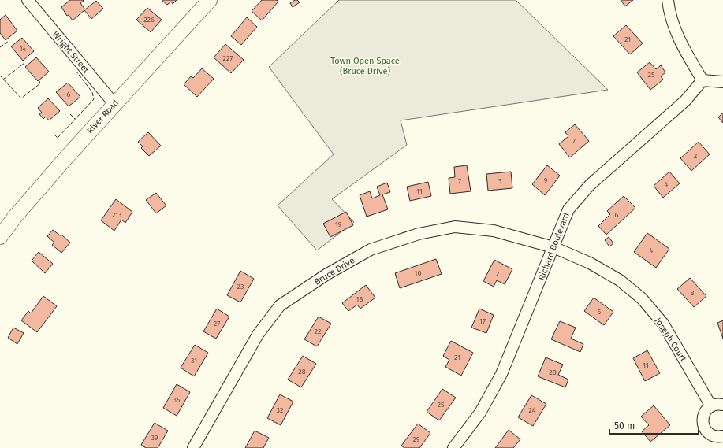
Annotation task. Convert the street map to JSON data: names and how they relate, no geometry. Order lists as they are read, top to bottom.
{
  "streets": {
    "main road": ["River Road"],
    "street": [
      "Wright Street",
      "Richard Boulevard",
      "Bruce Drive",
      "Joseph Court"
    ]
  },
  "crossings": [
    ["Wright Street", "River Road"],
    ["Richard Boulevard", "Bruce Drive"],
    ["Richard Boulevard", "Joseph Court"],
    ["Bruce Drive", "Joseph Court"]
  ],
  "parks": ["Town Open Space (Bruce Drive)"],
  "house_numbers": [
    "226",
    "21",
    "14",
    "227",
    "25",
    "6",
    "7",
    "2",
    "9",
    "7",
    "3",
    "4",
    "11",
    "213",
    "6",
    "19",
    "4",
    "10",
    "2",
    "23",
    "8",
    "18",
    "5",
    "17",
    "27",
    "22",
    "21",
    "31",
    "11",
    "28",
    "20",
    "35",
    "25",
    "32",
    "24",
    "39",
    "29"
  ],
  "scale_bar": "50 m"
}
